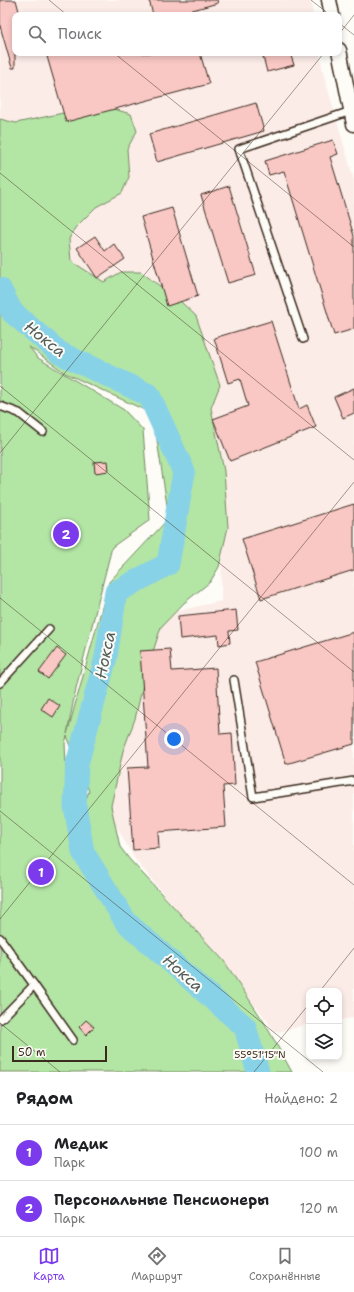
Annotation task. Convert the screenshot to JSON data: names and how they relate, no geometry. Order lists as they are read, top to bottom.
{
  "water": ["Нокса"],
  "scale_bar": "50 m",
  "page": {
    "search": "Поиск",
    "pins": ["2", "1"],
    "scale": "50 m",
    "heading": ["Рядом", "Найдено: 2"],
    "list": [
      {
        "mark": "1",
        "name": "Медик",
        "note": "Парк",
        "value": "100 m"
      },
      {
        "mark": "2",
        "name": "Персональные Пенсионеры",
        "note": "Парк",
        "value": "120 m"
      }
    ],
    "nav": ["Карта", "Маршрут", "Сохранённые"]
  },
  "coordinates": ["55°51'15\"N"]
}
